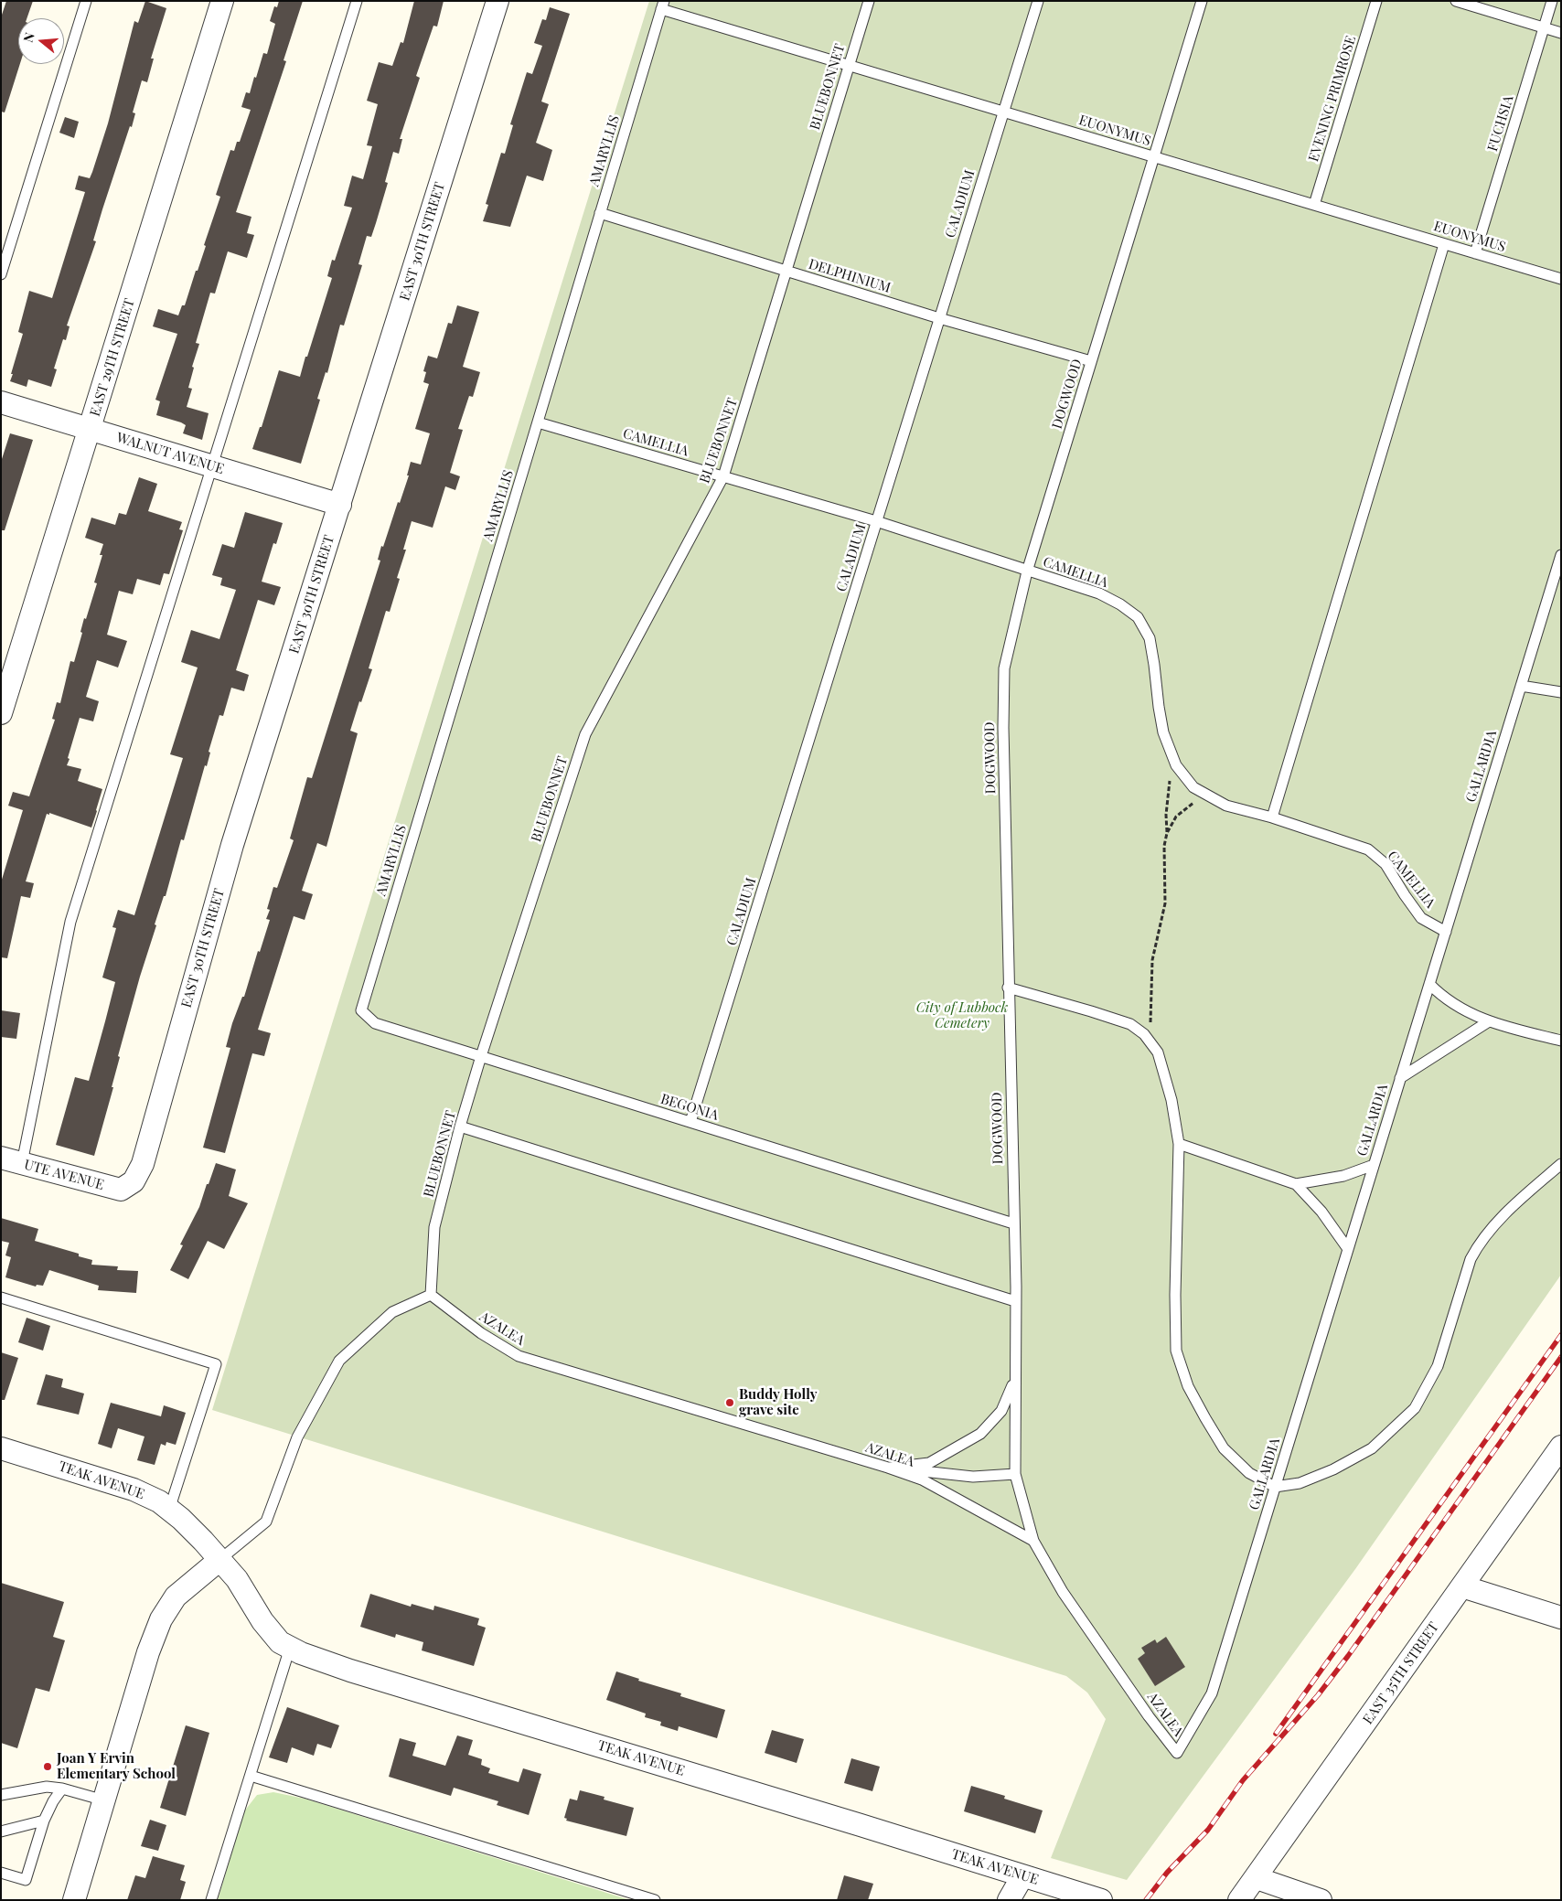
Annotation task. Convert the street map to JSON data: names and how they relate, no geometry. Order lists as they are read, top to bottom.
{
  "streets": {
    "street": [
      "EAST 30TH STREET",
      "EAST 29TH STREET",
      "WALNUT AVENUE",
      "UTE AVENUE",
      "TEAK AVENUE",
      "EAST 35TH STREET"
    ],
    "lane": [
      "BLUEBONNET",
      "EVENING PRIMROSE",
      "FUCHSIA",
      "EUONYMUS",
      "AMARYLLIS",
      "CALADIUM",
      "DELPHINIUM",
      "DOGWOOD",
      "CAMELLIA",
      "GALLARDIA",
      "BEGONIA",
      "AZALEA"
    ]
  },
  "crossings": [
    ["BLUEBONNET", "EUONYMUS"],
    ["BLUEBONNET", "DELPHINIUM"],
    ["BLUEBONNET", "CAMELLIA"],
    ["BLUEBONNET", "BEGONIA"],
    ["BLUEBONNET", "AZALEA"],
    ["EVENING PRIMROSE", "EUONYMUS"],
    ["FUCHSIA", "EUONYMUS"],
    ["EUONYMUS", "AMARYLLIS"],
    ["EUONYMUS", "CALADIUM"],
    ["EUONYMUS", "DOGWOOD"],
    ["AMARYLLIS", "DELPHINIUM"],
    ["AMARYLLIS", "CAMELLIA"],
    ["AMARYLLIS", "BEGONIA"],
    ["CALADIUM", "DELPHINIUM"],
    ["CALADIUM", "CAMELLIA"],
    ["CALADIUM", "BEGONIA"],
    ["EAST 30TH STREET", "WALNUT AVENUE"],
    ["EAST 30TH STREET", "UTE AVENUE"],
    ["DELPHINIUM", "DOGWOOD"],
    ["EAST 29TH STREET", "WALNUT AVENUE"],
    ["DOGWOOD", "CAMELLIA"],
    ["DOGWOOD", "BEGONIA"],
    ["DOGWOOD", "AZALEA"],
    ["CAMELLIA", "GALLARDIA"],
    ["GALLARDIA", "AZALEA"]
  ],
  "parks": ["City of Lubbock Cemetery"],
  "places": ["Buddy Holly grave site", "Joan Y Ervin Elementary School"],
  "north": "left"
}
